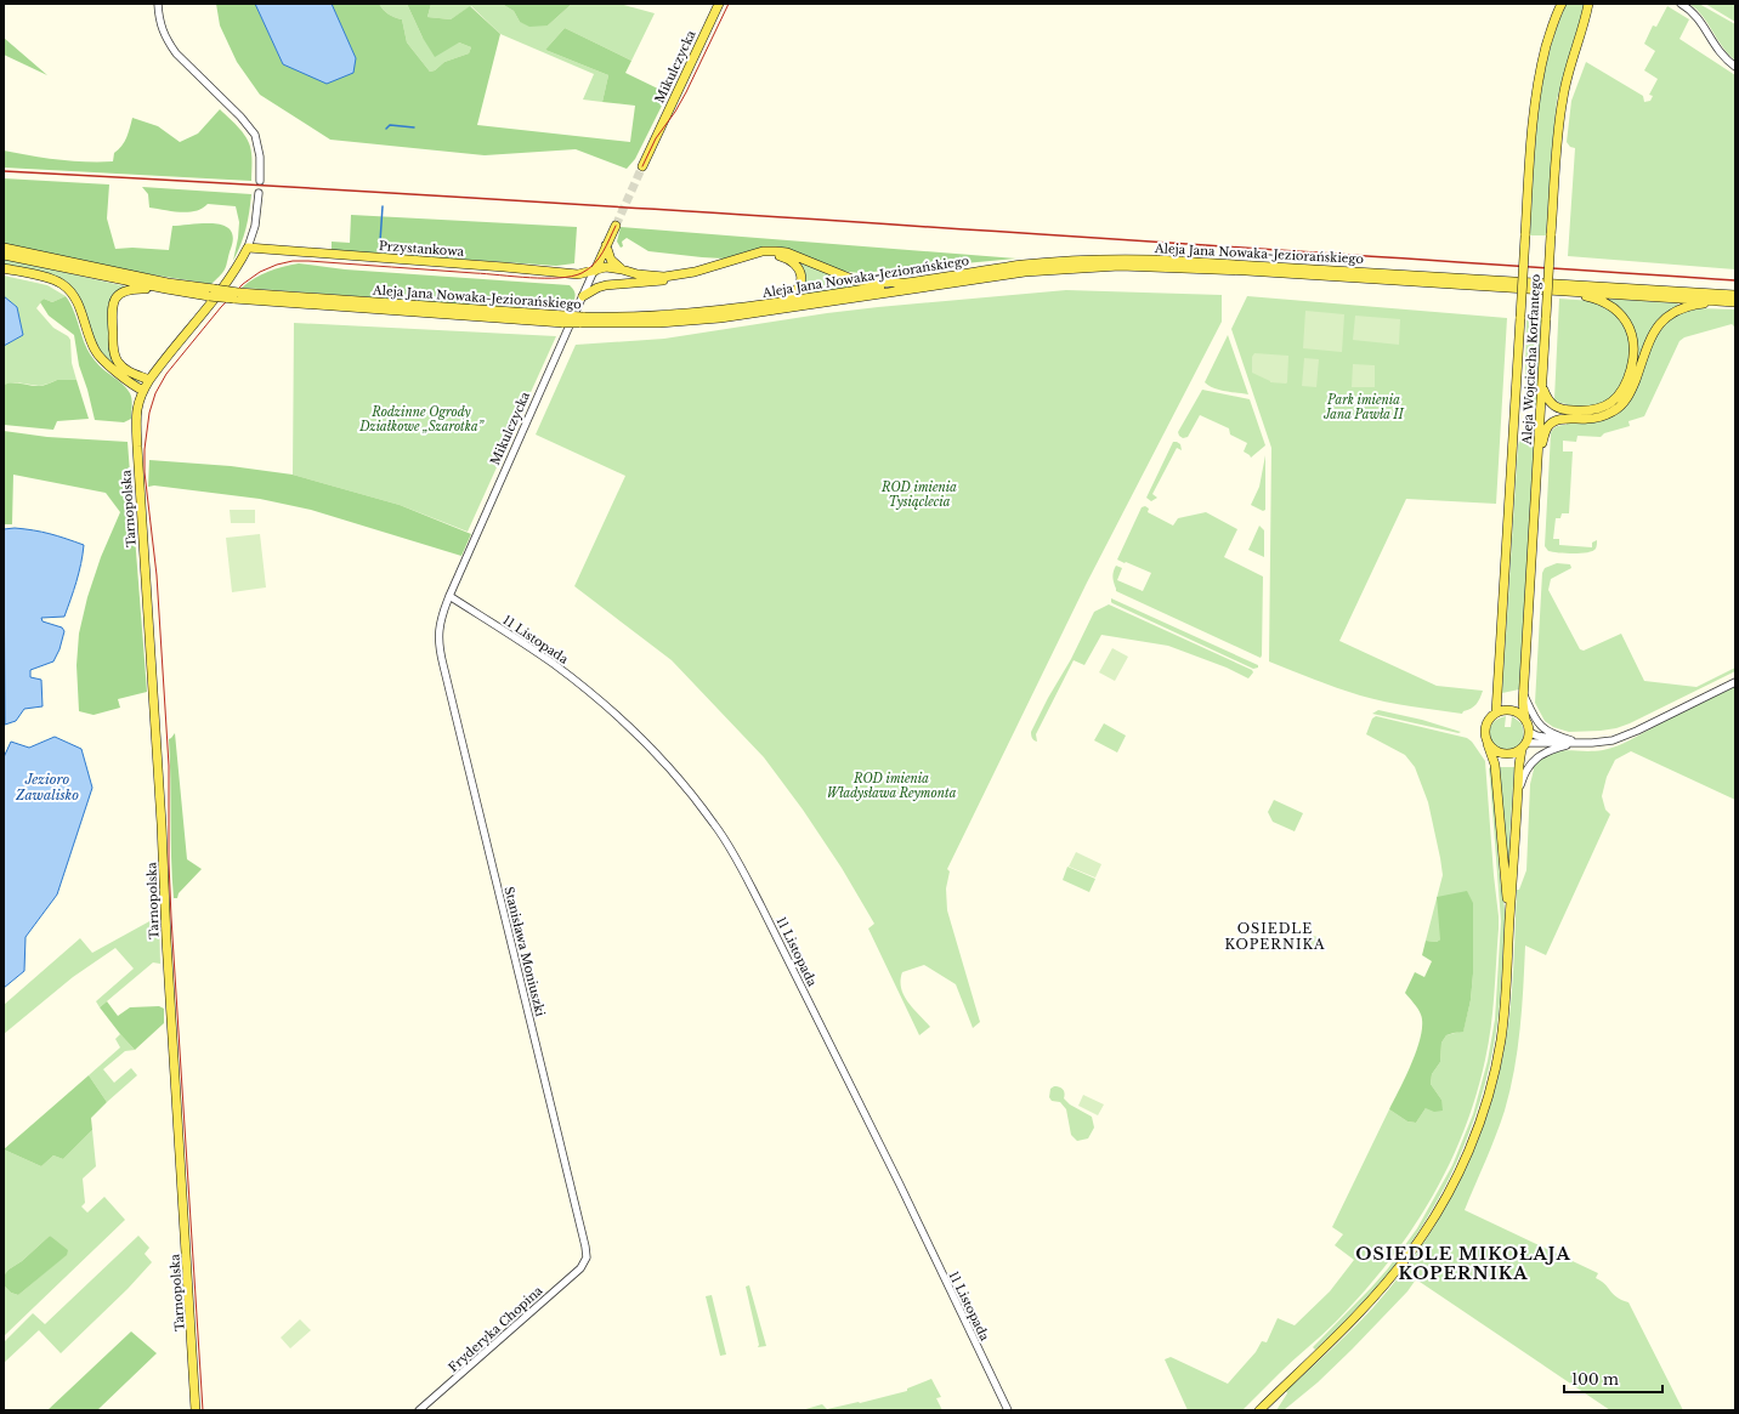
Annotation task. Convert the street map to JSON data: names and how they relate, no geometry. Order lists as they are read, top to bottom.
{
  "streets": {
    "main road": [
      "Mikulczycka",
      "Przystankowa",
      "Aleja Jana Nowaka-Jeziorańskiego",
      "Aleja Wojciecha Korfantego",
      "Tarnopolska"
    ],
    "street": ["11 Listopada", "Stanisława Moniuszki", "Fryderyka Chopina"]
  },
  "crossings": [
    ["Mikulczycka", "Przystankowa"],
    ["Mikulczycka", "11 Listopada"],
    ["Mikulczycka", "Stanisława Moniuszki"],
    ["Przystankowa", "Aleja Jana Nowaka-Jeziorańskiego"],
    ["Stanisława Moniuszki", "Fryderyka Chopina"]
  ],
  "districts": ["OSIEDLE KOPERNIKA", "OSIEDLE MIKOŁAJA KOPERNIKA"],
  "water": ["Jezioro Zawalisko"],
  "parks": [
    "Park imienia Jana Pawła II",
    "Rodzinne Ogrody Działkowe „Szarotka”",
    "ROD imienia Tysiąclecia",
    "ROD imienia Władysława Reymonta"
  ],
  "scale_bar": "100 m"
}
